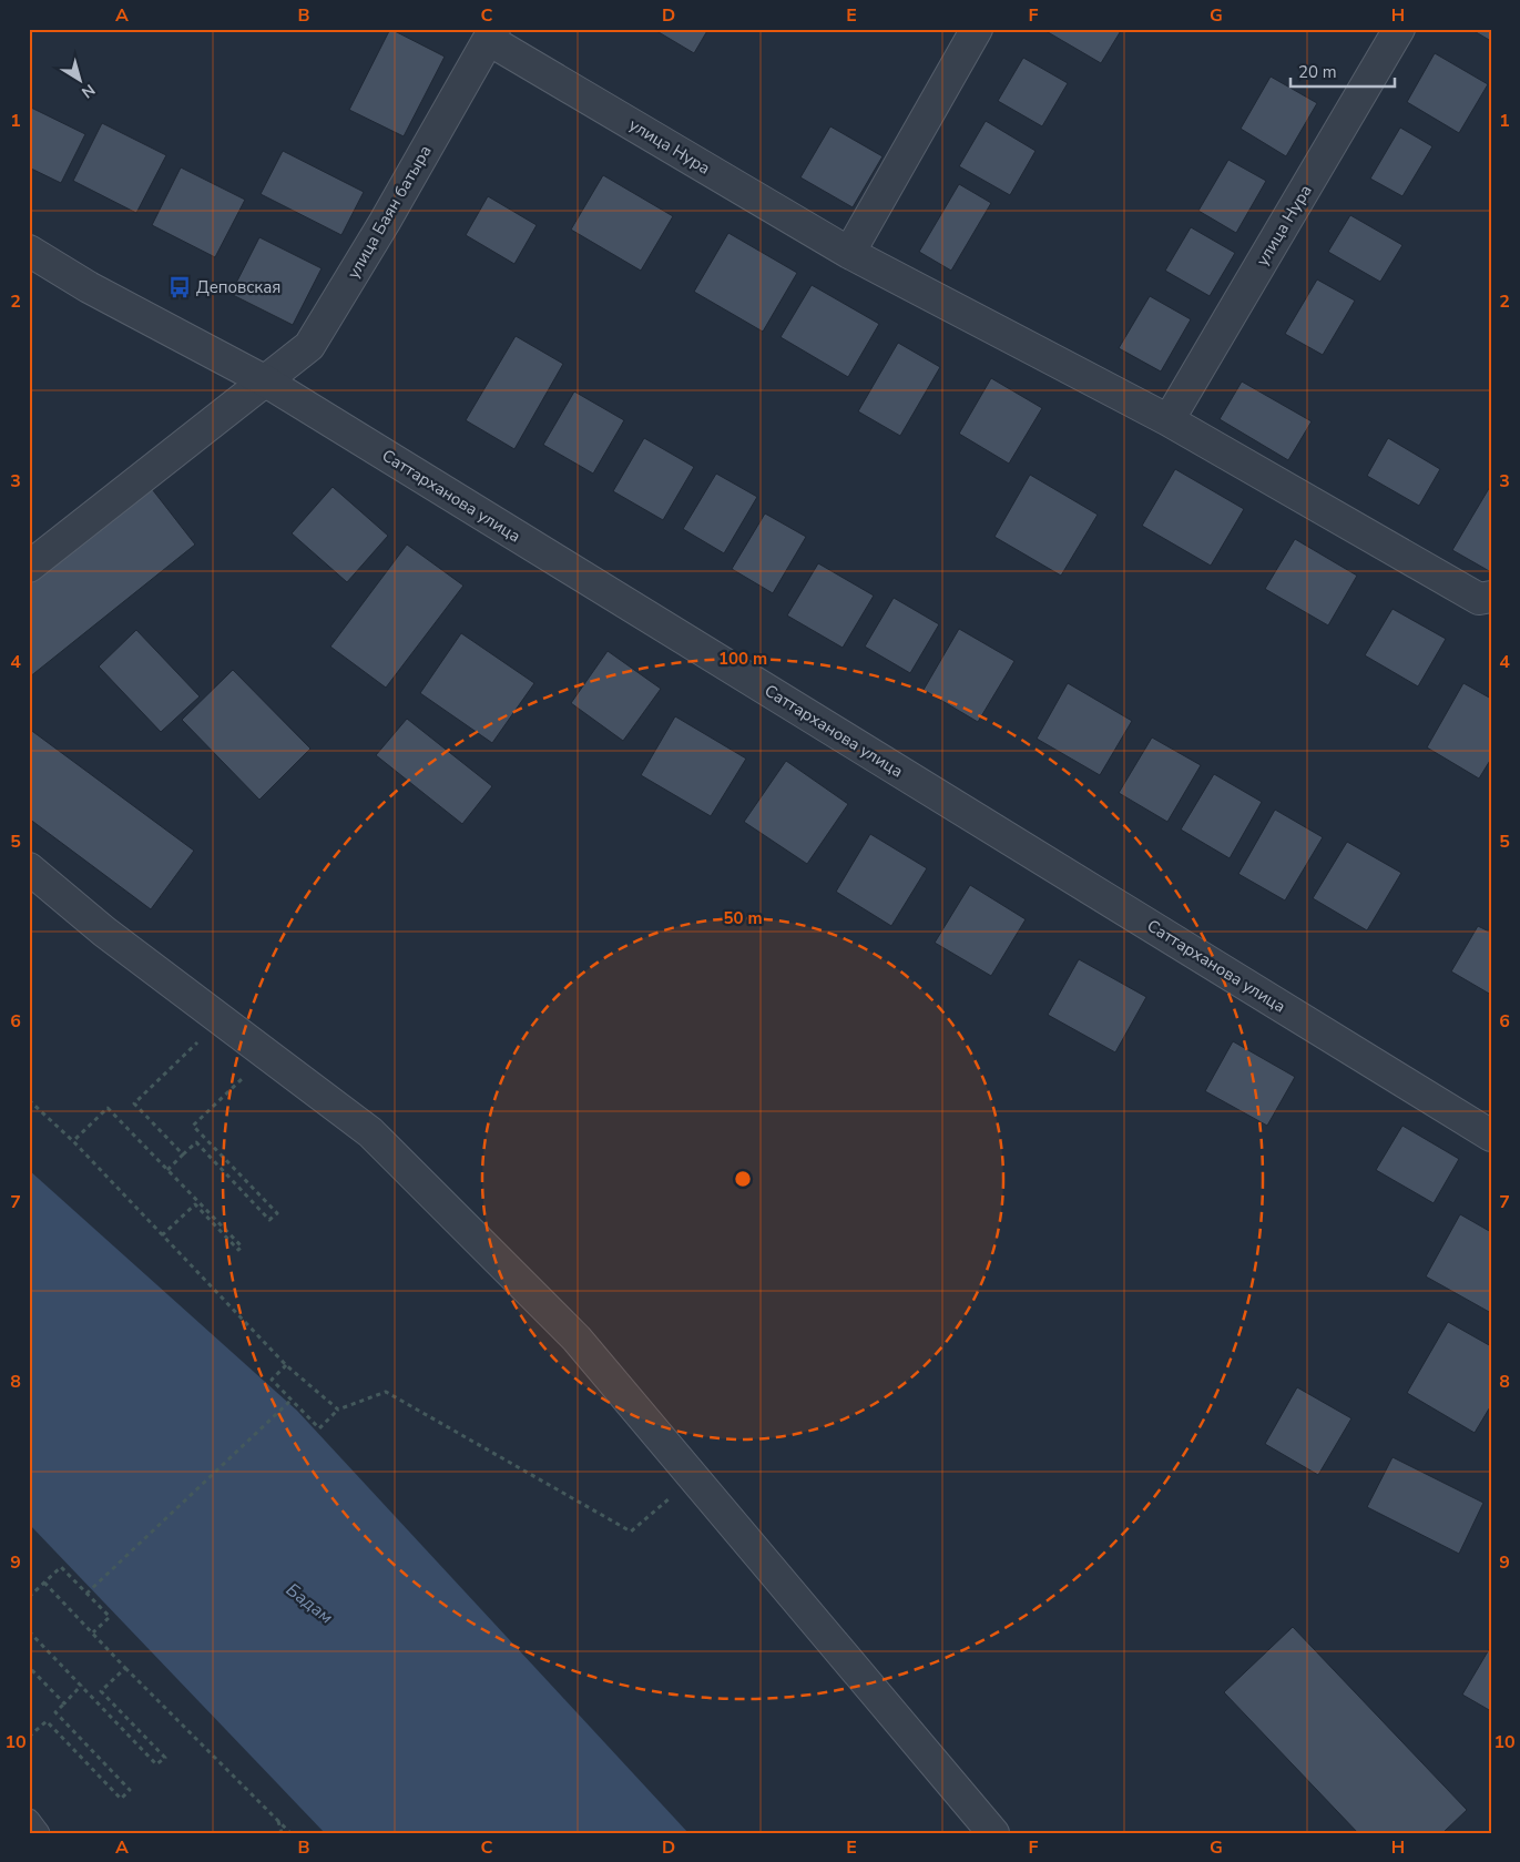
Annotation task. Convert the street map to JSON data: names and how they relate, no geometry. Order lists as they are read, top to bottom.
{
  "streets": {
    "street": ["улица Нура", "улица Баян батыра", "Саттарханова улица"]
  },
  "crossings": [
    ["улица Нура", "улица Баян батыра"],
    ["улица Баян батыра", "Саттарханова улица"]
  ],
  "water": ["Бадам"],
  "places": {
    "bus stop": ["Деповская"]
  },
  "scale_bar": "20 m",
  "north": "bottom right",
  "grid": {
    "columns": [
      "A",
      "B",
      "C",
      "D",
      "E",
      "F",
      "G",
      "H"
    ],
    "rows": [
      "1",
      "2",
      "3",
      "4",
      "5",
      "6",
      "7",
      "8",
      "9",
      "10"
    ]
  },
  "rings": ["100 m", "50 m"]
}
